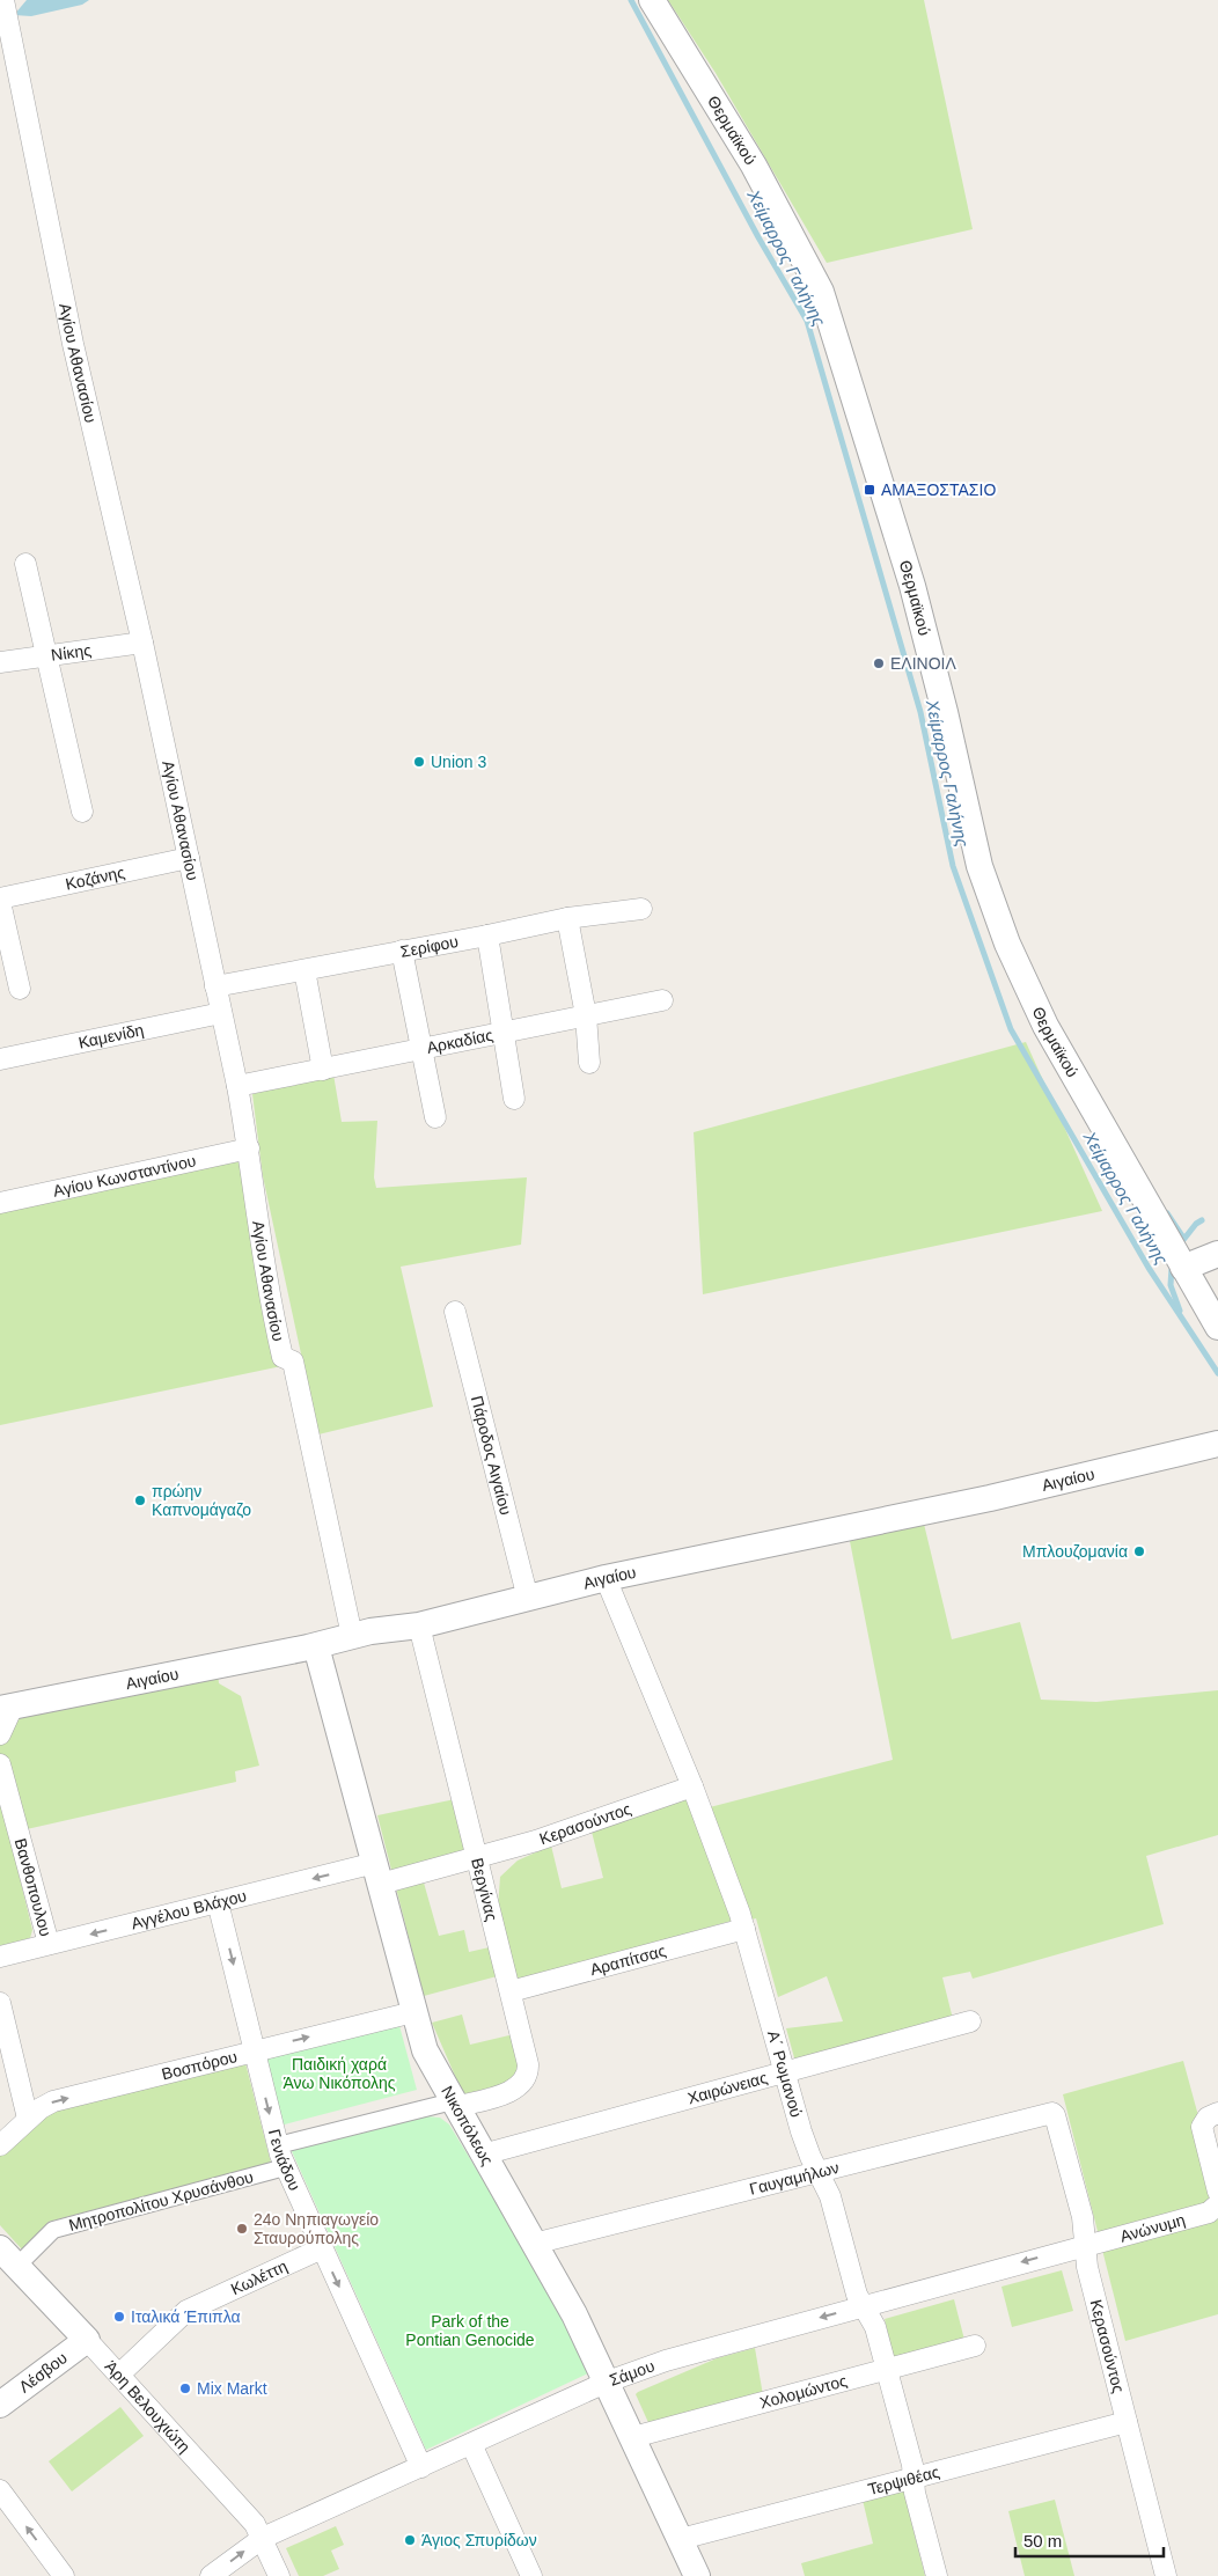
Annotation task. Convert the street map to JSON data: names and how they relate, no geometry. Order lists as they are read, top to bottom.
{
  "streets": {
    "street": [
      "Θερμαϊκού",
      "Αγίου Αθανασίου",
      "Νίκης",
      "Κοζάνης",
      "Σερίφου",
      "Καμενίδη",
      "Αρκαδίας",
      "Αγίου Κωνσταντίνου",
      "Πάροδος Αιγαίου",
      "Αιγαίου",
      "Κερασούντος",
      "Βανθοπουλου",
      "Βεργίνας",
      "Αγγέλου Βλάχου",
      "Αραπίτσας",
      "Βοσπόρου",
      "Α΄ Ρωμανού",
      "Χαιρώνειας",
      "Νικοπόλεως",
      "Γενιάδου",
      "Γαυγαμήλων",
      "Μητροπολίτου Χρυσάνθου",
      "Ανώνυμη",
      "Κωλέττη",
      "Λέσβου",
      "Σάμου",
      "Χολομώντος",
      "Άρη Βελουχιώτη",
      "Τερψιθέας"
    ]
  },
  "crossings": [
    ["Αγίου Αθανασίου", "Νίκης"],
    ["Αγίου Αθανασίου", "Κοζάνης"],
    ["Αγίου Αθανασίου", "Σερίφου"],
    ["Αγίου Αθανασίου", "Καμενίδη"],
    ["Αγίου Αθανασίου", "Αρκαδίας"],
    ["Αγίου Αθανασίου", "Αγίου Κωνσταντίνου"],
    ["Αγίου Αθανασίου", "Αιγαίου"],
    ["Πάροδος Αιγαίου", "Αιγαίου"],
    ["Αιγαίου", "Βεργίνας"],
    ["Αιγαίου", "Α΄ Ρωμανού"],
    ["Αιγαίου", "Νικοπόλεως"],
    ["Κερασούντος", "Βεργίνας"],
    ["Κερασούντος", "Αγγέλου Βλάχου"],
    ["Κερασούντος", "Α΄ Ρωμανού"],
    ["Κερασούντος", "Νικοπόλεως"],
    ["Κερασούντος", "Γαυγαμήλων"],
    ["Κερασούντος", "Ανώνυμη"],
    ["Κερασούντος", "Σάμου"],
    ["Κερασούντος", "Τερψιθέας"],
    ["Βανθοπουλου", "Αγγέλου Βλάχου"],
    ["Βεργίνας", "Αραπίτσας"],
    ["Βεργίνας", "Νικοπόλεως"],
    ["Αγγέλου Βλάχου", "Νικοπόλεως"],
    ["Αγγέλου Βλάχου", "Γενιάδου"],
    ["Αραπίτσας", "Α΄ Ρωμανού"],
    ["Βοσπόρου", "Νικοπόλεως"],
    ["Βοσπόρου", "Γενιάδου"],
    ["Α΄ Ρωμανού", "Χαιρώνειας"],
    ["Α΄ Ρωμανού", "Γαυγαμήλων"],
    ["Α΄ Ρωμανού", "Σάμου"],
    ["Α΄ Ρωμανού", "Χολομώντος"],
    ["Α΄ Ρωμανού", "Τερψιθέας"],
    ["Χαιρώνειας", "Νικοπόλεως"],
    ["Νικοπόλεως", "Γαυγαμήλων"],
    ["Νικοπόλεως", "Σάμου"],
    ["Νικοπόλεως", "Χολομώντος"],
    ["Νικοπόλεως", "Τερψιθέας"],
    ["Γενιάδου", "Μητροπολίτου Χρυσάνθου"],
    ["Γενιάδου", "Κωλέττη"],
    ["Γενιάδου", "Σάμου"],
    ["Μητροπολίτου Χρυσάνθου", "Άρη Βελουχιώτη"],
    ["Ανώνυμη", "Σάμου"],
    ["Κωλέττη", "Άρη Βελουχιώτη"],
    ["Λέσβου", "Άρη Βελουχιώτη"],
    ["Σάμου", "Άρη Βελουχιώτη"]
  ],
  "one_way": ["Αγγέλου Βλάχου", "Γενιάδου"],
  "water": ["Χείμαρρος Γαλήνης"],
  "parks": ["Παιδική χαρά Άνω Νικόπολης", "Park of the Pontian Genocide"],
  "places": {
    "transit": ["ΑΜΑΞΟΣΤΑΣΙΟ"],
    "other": [
      "ΕΛΙΝΟΙΛ",
      "Union 3",
      "πρώην Καπνομάγαζο",
      "Μπλουζομανία",
      "24ο Νηπιαγωγείο Σταυρούπολης",
      "Ιταλικά Έπιπλα",
      "Mix Markt",
      "Άγιος Σπυρίδων"
    ]
  },
  "scale_bar": "50 m"
}
